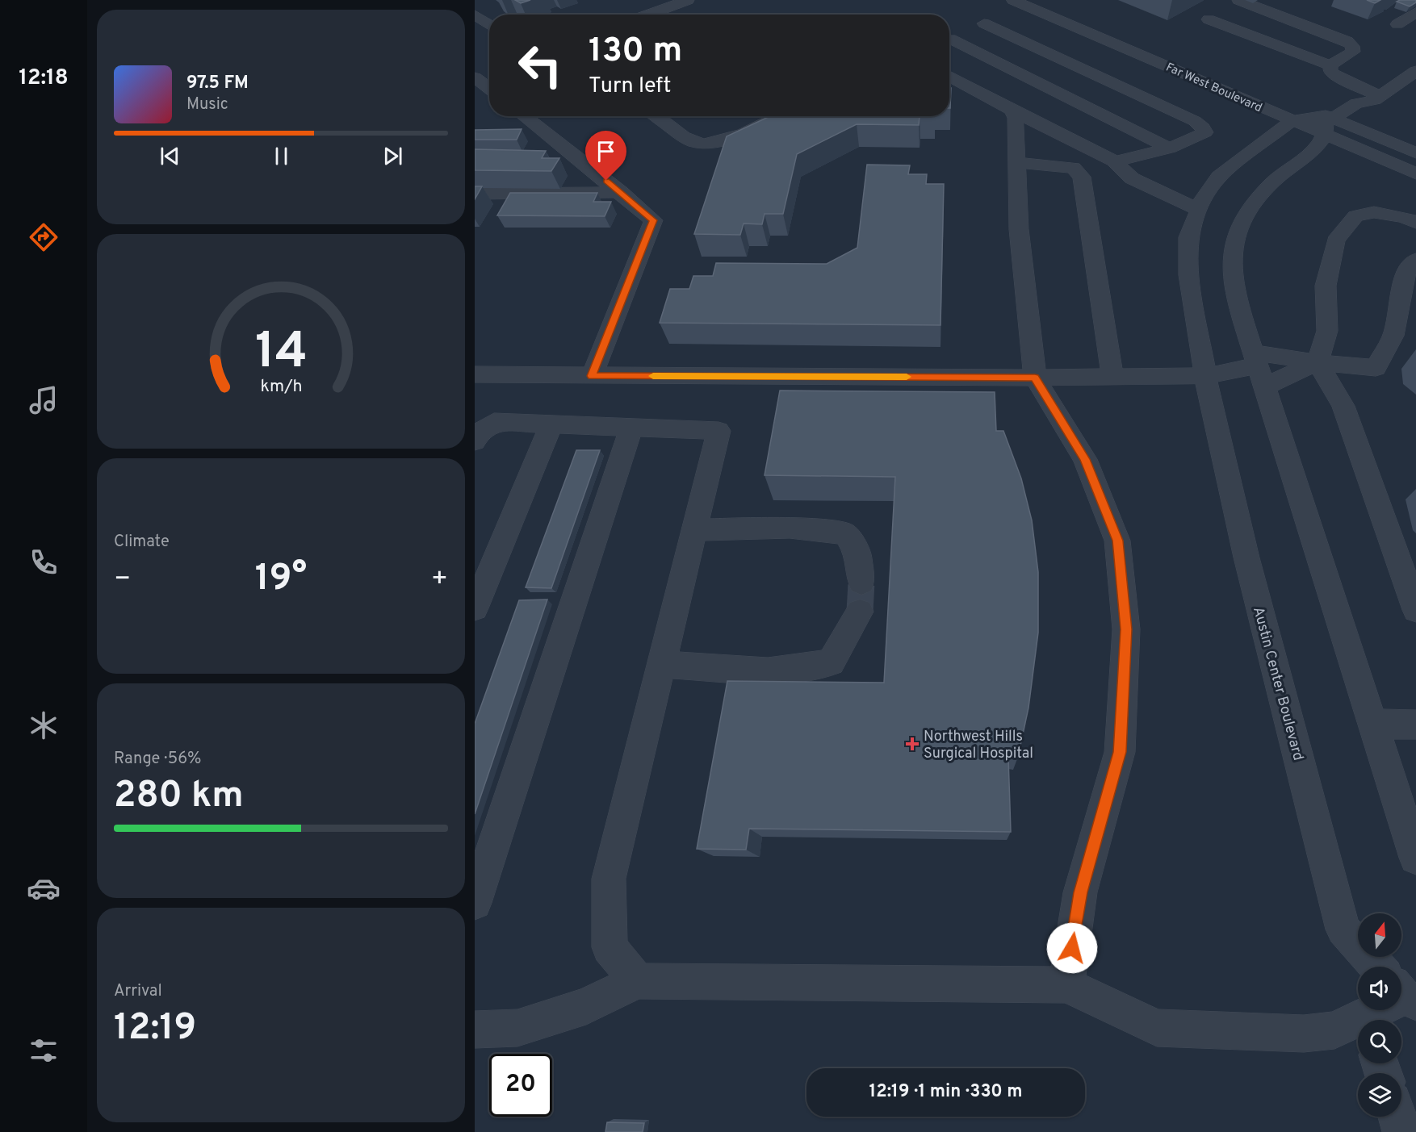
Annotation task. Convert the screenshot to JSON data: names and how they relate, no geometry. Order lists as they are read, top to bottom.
{
  "streets": {
    "street": ["Far West Boulevard", "Austin Center Boulevard"]
  },
  "crossings": [
    ["Far West Boulevard", "Austin Center Boulevard"]
  ],
  "places": {
    "health": ["Northwest Hills Surgical Hospital"]
  },
  "north": "top",
  "page": {
    "tabs": "12:18",
    "turn": ["130 m", "Turn left"],
    "song": ["97.5 FM", "Music"],
    "tile": [
      "Climate",
      ["Range · 56%", "280 km"],
      ["Arrival", "12:19"]
    ],
    "heat": ["−", "19°", "+"],
    "limit": "20",
    "trip": "12:19 · 1 min · 330 m",
    "gauge": ["14", "km/h"]
  }
}
